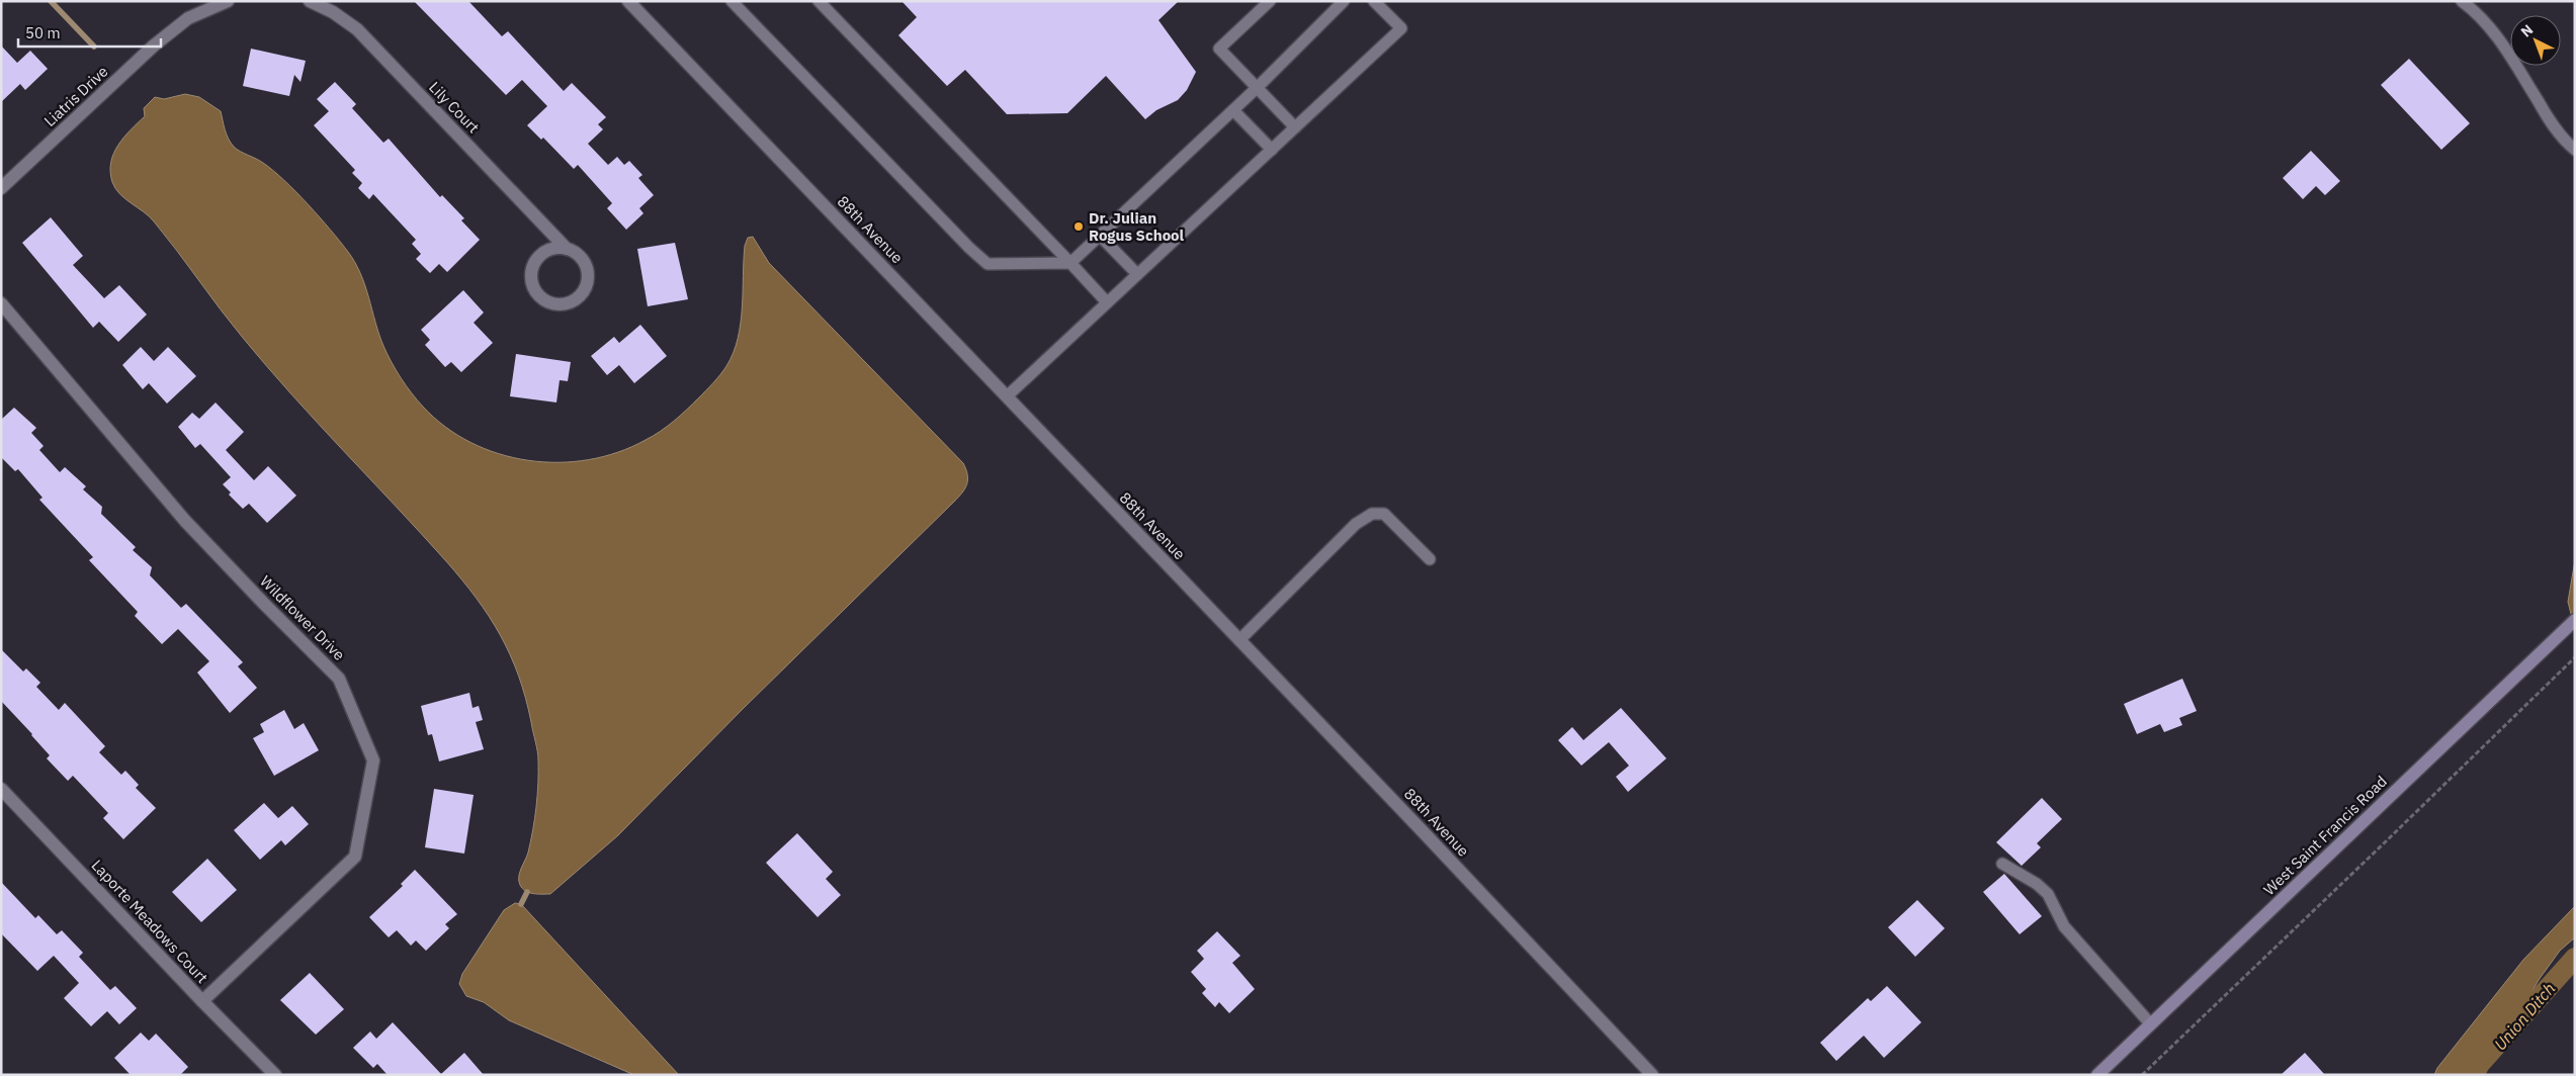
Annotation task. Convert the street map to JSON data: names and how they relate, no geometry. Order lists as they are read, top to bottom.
{
  "streets": {
    "street": [
      "Liatris Drive",
      "Lily Court",
      "88th Avenue",
      "Wildflower Drive",
      "West Saint Francis Road",
      "Laporte Meadows Court"
    ]
  },
  "crossings": [
    ["Wildflower Drive", "Laporte Meadows Court"]
  ],
  "water": ["Union Ditch"],
  "places": ["Dr. Julian Rogus School"],
  "scale_bar": "50 m",
  "north": "top left"
}
